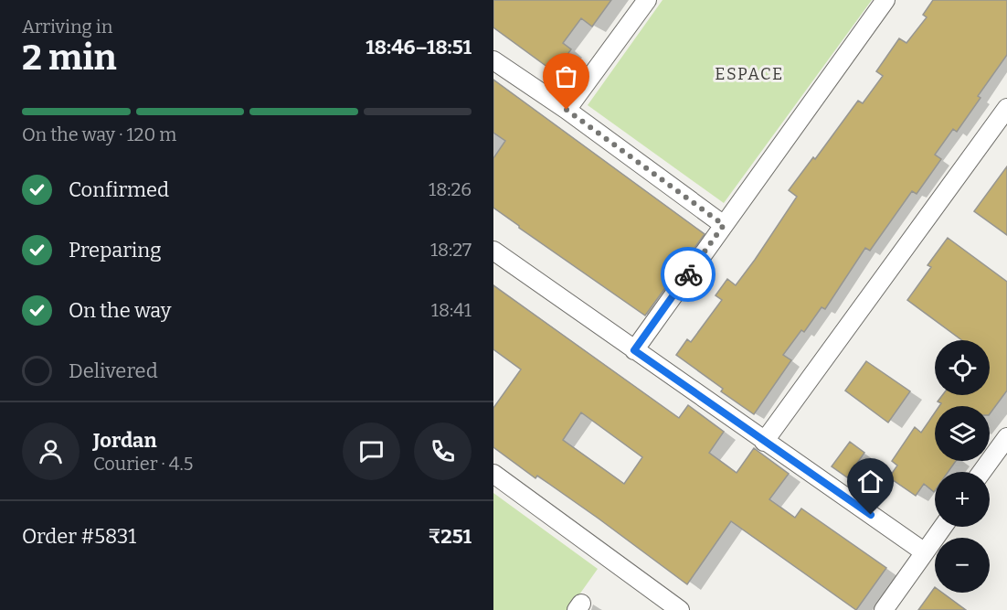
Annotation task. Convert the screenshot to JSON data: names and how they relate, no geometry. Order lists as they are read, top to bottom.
{
  "districts": ["ESPACE"],
  "page": {
    "heading": ["2 min", "Arriving in", "18:46–18:51"],
    "panel": [
      "Jordan",
      "Courier · 4.5",
      "Order #5831",
      "₹251"
    ],
    "bar": "On the way · 120 m",
    "list": [
      ["Confirmed", "18:26"],
      ["Preparing", "18:27"],
      ["On the way", "18:41"],
      "Delivered"
    ],
    "map_buttons": ["+", "−"]
  }
}
